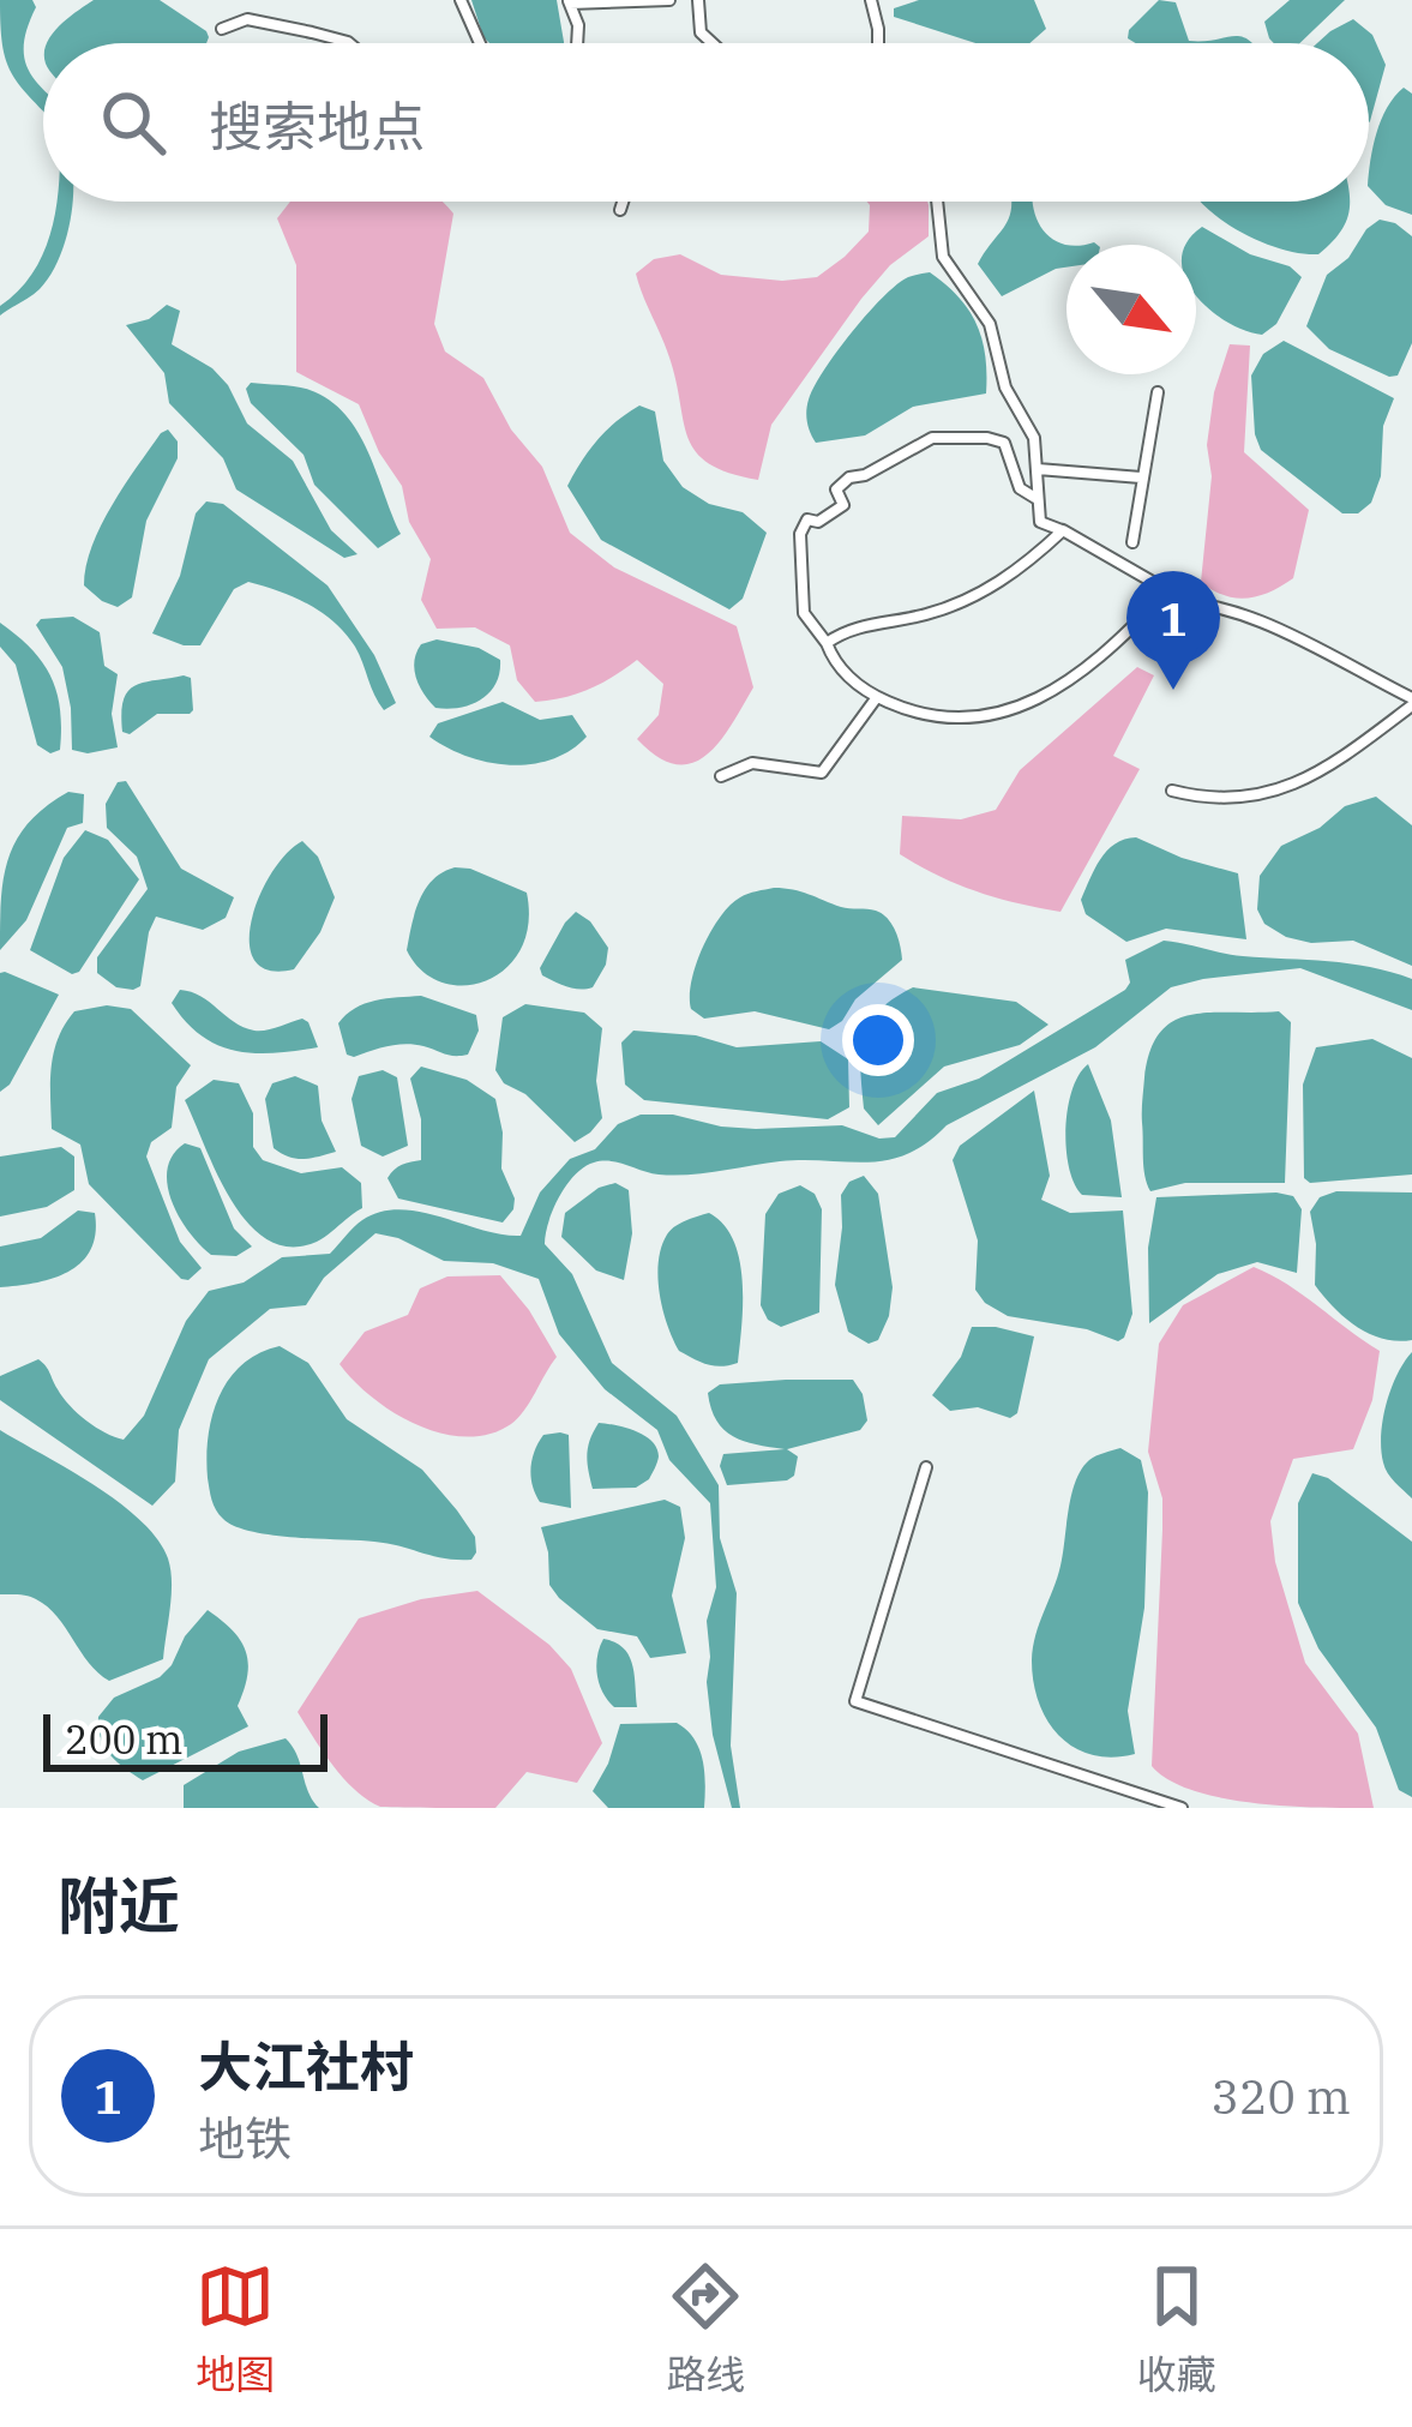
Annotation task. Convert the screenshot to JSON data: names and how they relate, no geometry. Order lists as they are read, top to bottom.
{
  "scale_bar": "200 m",
  "north": "bottom right",
  "page": {
    "search": "搜索地点",
    "pins": "1",
    "scale": "200 m",
    "heading": "附近",
    "list": [
      {
        "mark": "1",
        "name": "大江社村",
        "note": "地铁",
        "value": "320 m"
      }
    ],
    "nav": ["地图", "路线", "收藏"]
  }
}
